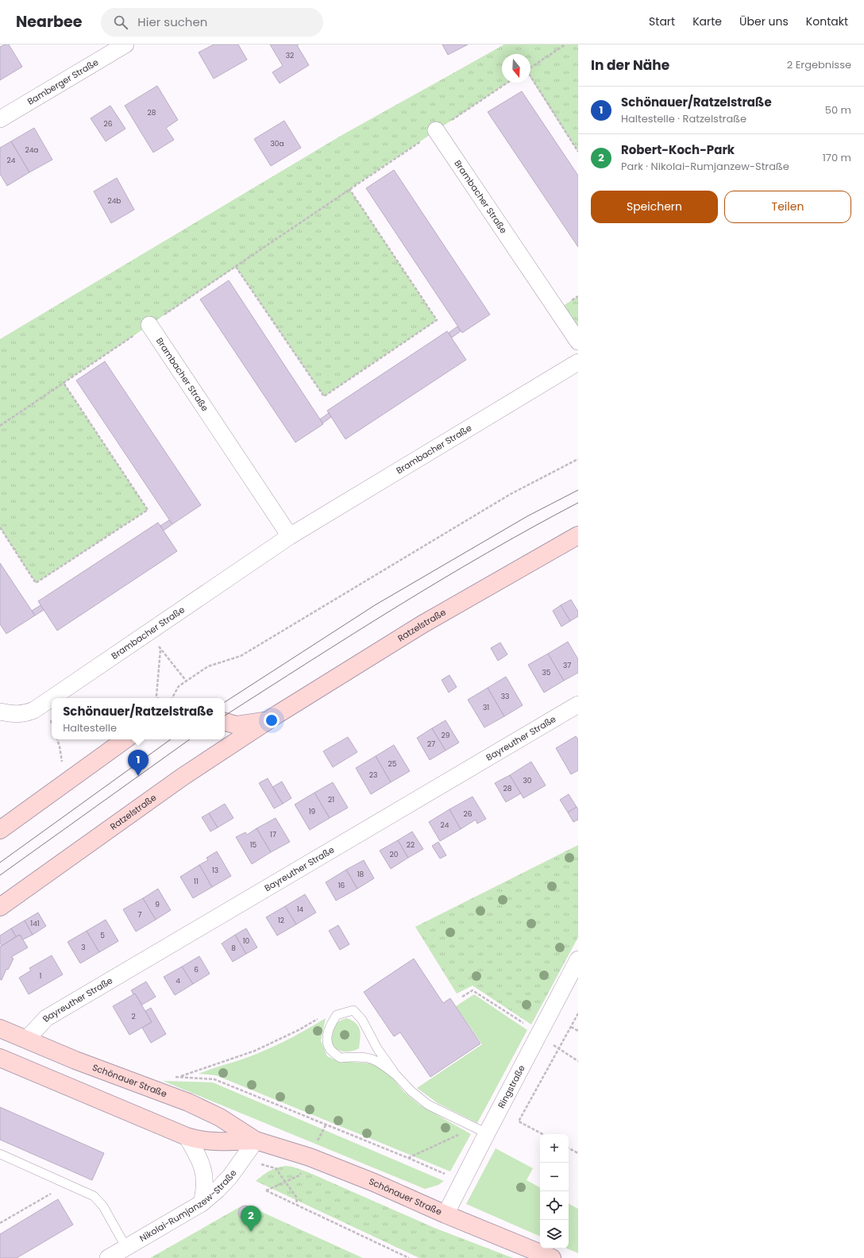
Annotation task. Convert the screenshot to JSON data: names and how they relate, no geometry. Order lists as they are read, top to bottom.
{
  "streets": {
    "main road": ["Ratzelstraße", "Schönauer Straße"],
    "street": [
      "Bamberger Straße",
      "Brambacher Straße",
      "Bayreuther Straße",
      "Ringstraße",
      "Nikolai-Rumjanzew-Straße"
    ]
  },
  "crossings": [
    ["Bayreuther Straße", "Schönauer Straße"],
    ["Schönauer Straße", "Ringstraße"],
    ["Schönauer Straße", "Nikolai-Rumjanzew-Straße"]
  ],
  "house_numbers": [
    "32",
    "28",
    "26",
    "30a",
    "24a",
    "24",
    "24b",
    "37",
    "35",
    "33",
    "31",
    "29",
    "27",
    "25",
    "23",
    "30",
    "28",
    "21",
    "19",
    "26",
    "24",
    "17",
    "15",
    "22",
    "20",
    "13",
    "18",
    "11",
    "16",
    "9",
    "14",
    "7",
    "12",
    "141",
    "5",
    "10",
    "3",
    "8",
    "6",
    "1",
    "4",
    "2"
  ],
  "north": "bottom",
  "page": {
    "header": "Nearbee",
    "search": "Hier suchen",
    "nav": [
      "Start",
      "Karte",
      "Über uns",
      "Kontakt"
    ],
    "heading": ["In der Nähe", "2 Ergebnisse"],
    "list": [
      {
        "mark": "1",
        "name": "Schönauer/Ratzelstraße",
        "note": "Haltestelle · Ratzelstraße",
        "value": "50 m"
      },
      {
        "mark": "2",
        "name": "Robert-Koch-Park",
        "note": "Park · Nikolai-Rumjanzew-Straße",
        "value": "170 m"
      }
    ],
    "buttons": ["Speichern", "Teilen"],
    "popup": ["Schönauer/Ratzelstraße", "Haltestelle"],
    "pins": ["1", "2"],
    "map_buttons": ["+", "−"]
  }
}
